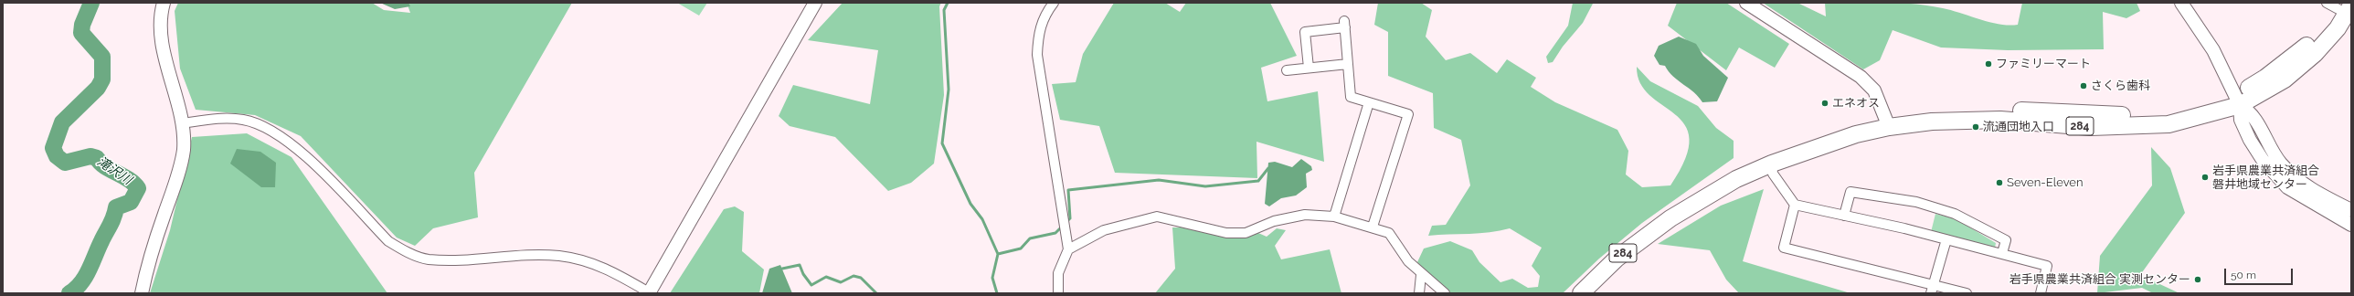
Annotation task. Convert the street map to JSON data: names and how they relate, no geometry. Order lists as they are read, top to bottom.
{
  "streets": {
    "highway": ["284"]
  },
  "water": ["滝沢川"],
  "places": [
    "ファミリーマート",
    "さくら歯科",
    "エネオス",
    "流通団地入口",
    "岩手県農業共済組合 磐井地域センター",
    "Seven-Eleven",
    "岩手県農業共済組合 実測センター"
  ],
  "scale_bar": "50 m"
}
